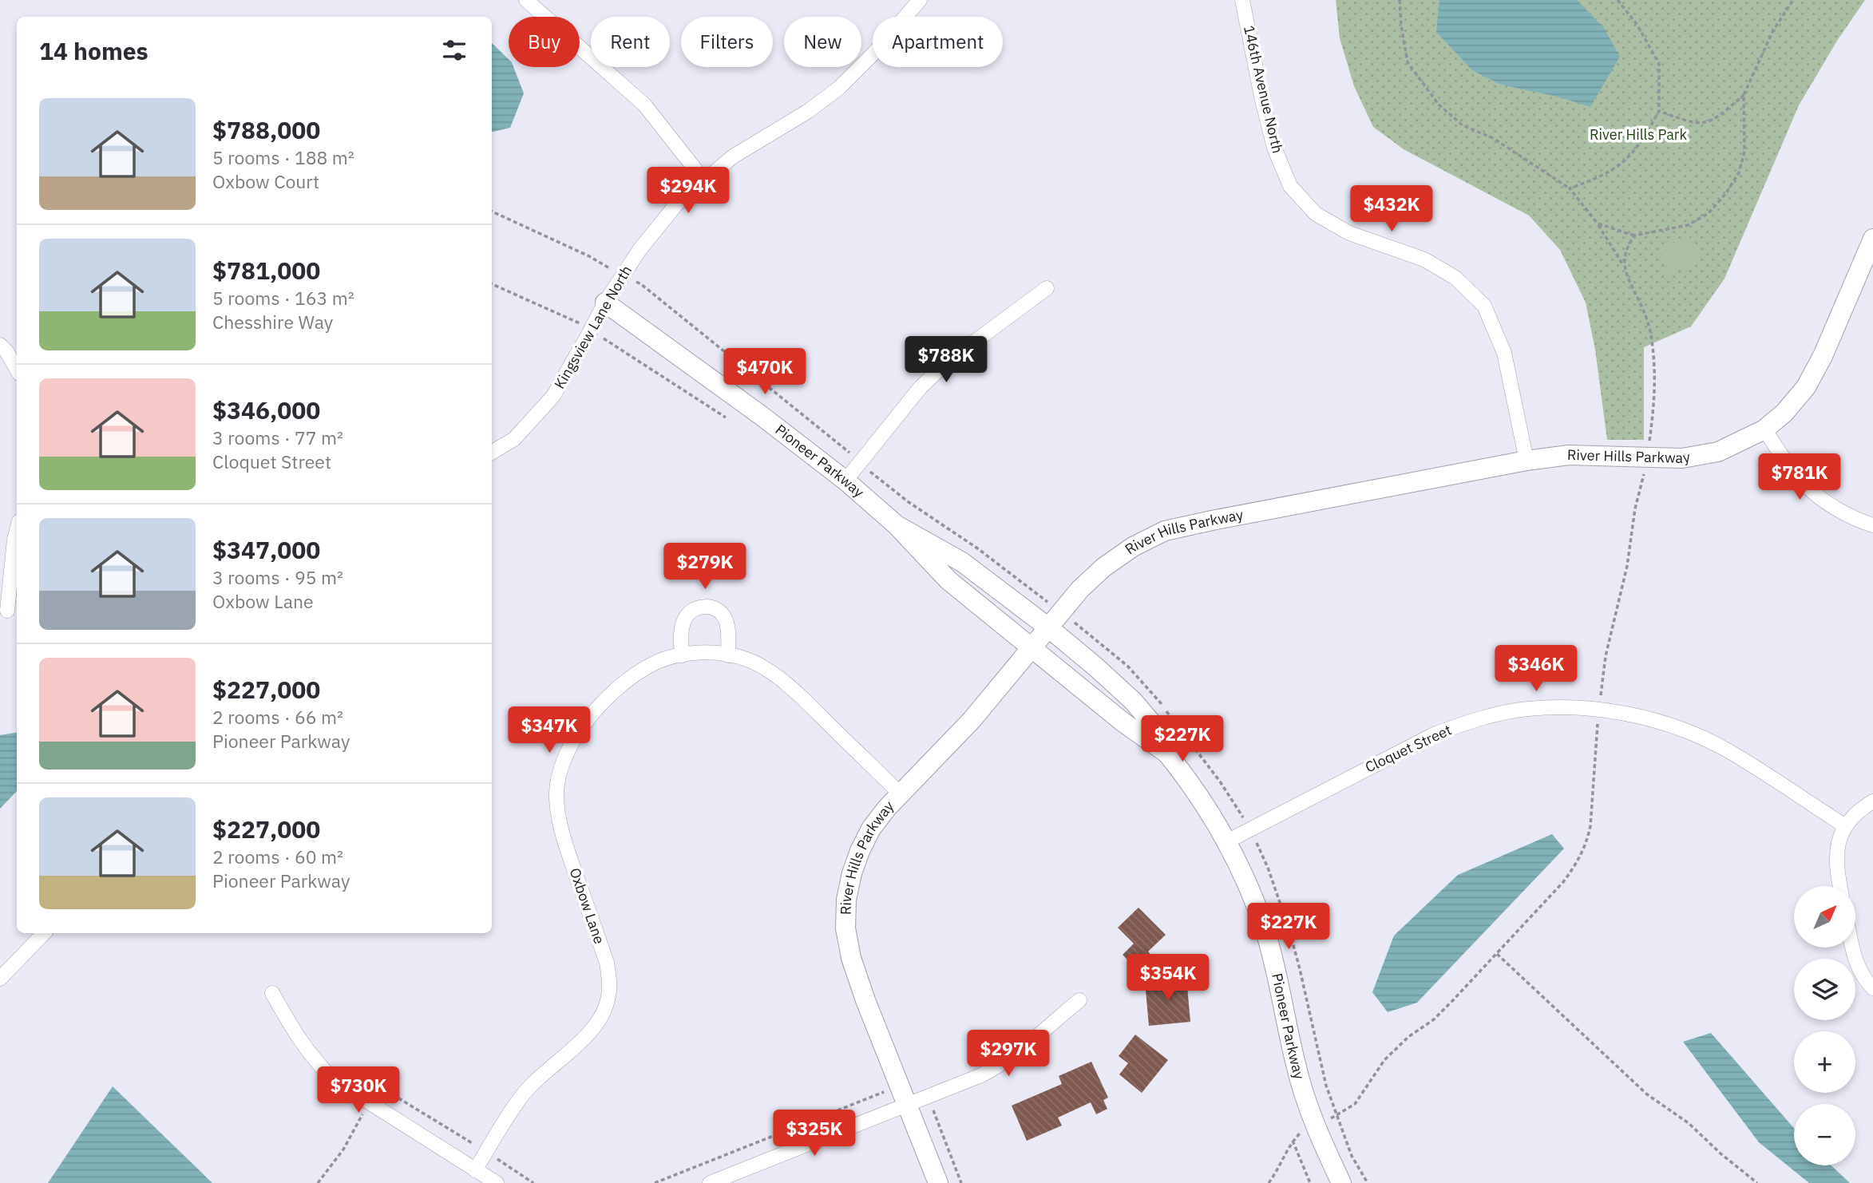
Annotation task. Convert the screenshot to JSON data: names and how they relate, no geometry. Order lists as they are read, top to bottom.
{
  "streets": {
    "street": [
      "146th Avenue North",
      "Kingsview Lane North",
      "River Hills Parkway",
      "Pioneer Parkway",
      "Cloquet Street",
      "Oxbow Lane"
    ]
  },
  "crossings": [
    ["146th Avenue North", "River Hills Parkway"],
    ["Kingsview Lane North", "Pioneer Parkway"],
    ["River Hills Parkway", "Pioneer Parkway"],
    ["River Hills Parkway", "Oxbow Lane"],
    ["Pioneer Parkway", "Cloquet Street"]
  ],
  "parks": ["River Hills Park"],
  "north": "top right",
  "page": {
    "chip": [
      "Buy",
      "Rent",
      "Filters",
      "New",
      "Apartment"
    ],
    "heading": "14 homes",
    "list": [
      {
        "name": "$788,000",
        "note": "5 rooms · 188 m² · Oxbow Court"
      },
      {
        "name": "$781,000",
        "note": "5 rooms · 163 m² · Chesshire Way"
      },
      {
        "name": "$346,000",
        "note": "3 rooms · 77 m² · Cloquet Street"
      },
      {
        "name": "$347,000",
        "note": "3 rooms · 95 m² · Oxbow Lane"
      },
      {
        "name": "$227,000",
        "note": "2 rooms · 66 m² · Pioneer Parkway"
      },
      {
        "name": "$227,000",
        "note": "2 rooms · 60 m² · Pioneer Parkway"
      }
    ],
    "price": [
      "$294K",
      "$432K",
      "$788K",
      "$470K",
      "$781K",
      "$279K",
      "$346K",
      "$347K",
      "$227K",
      "$227K",
      "$354K",
      "$297K",
      "$730K",
      "$325K"
    ],
    "map_buttons": ["+", "−"]
  }
}
